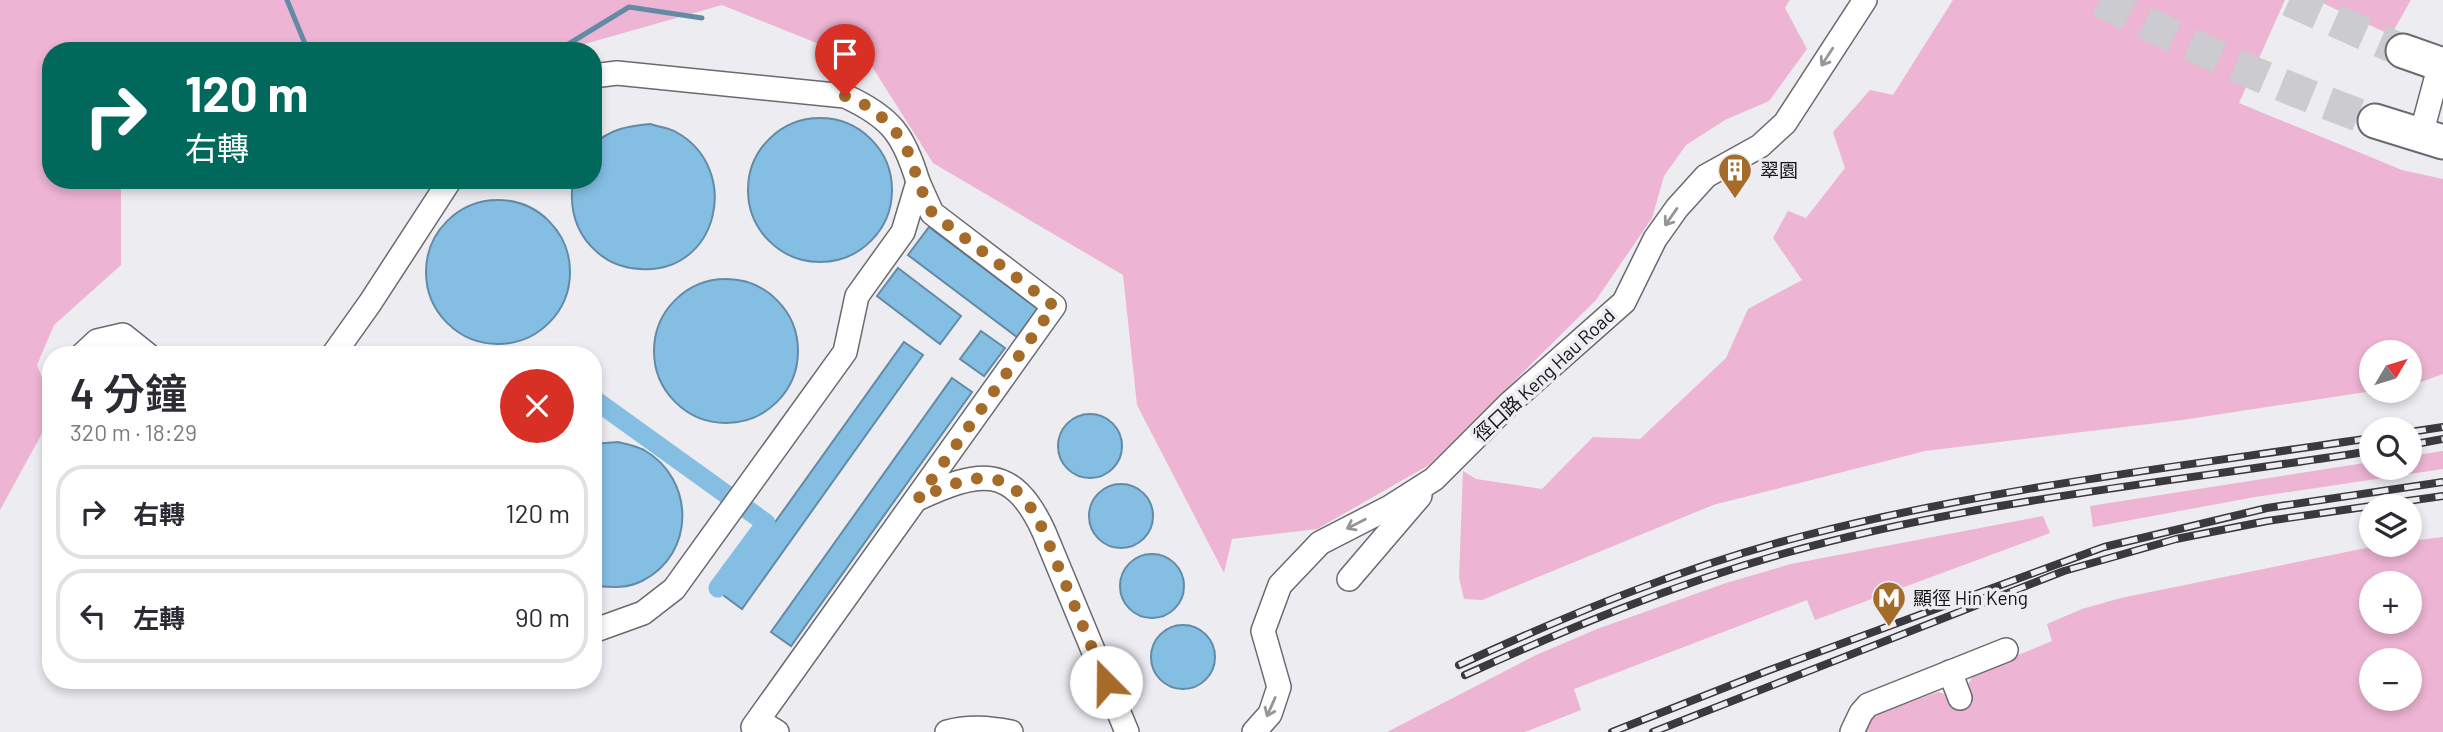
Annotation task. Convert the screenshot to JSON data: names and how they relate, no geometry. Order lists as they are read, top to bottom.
{
  "streets": {
    "street": ["徑口路 Keng Hau Road"]
  },
  "one_way": ["徑口路 Keng Hau Road"],
  "places": {
    "building": ["翠園"],
    "metro station": ["顯徑 Hin Keng"]
  },
  "north": "top right",
  "page": {
    "turn": ["120 m", "右轉"],
    "map_buttons": ["+", "−"],
    "heading": ["4 分鐘", "320 m · 18:29"],
    "list": [
      {
        "name": "右轉",
        "value": "120 m"
      },
      {
        "name": "左轉",
        "value": "90 m"
      }
    ]
  }
}
